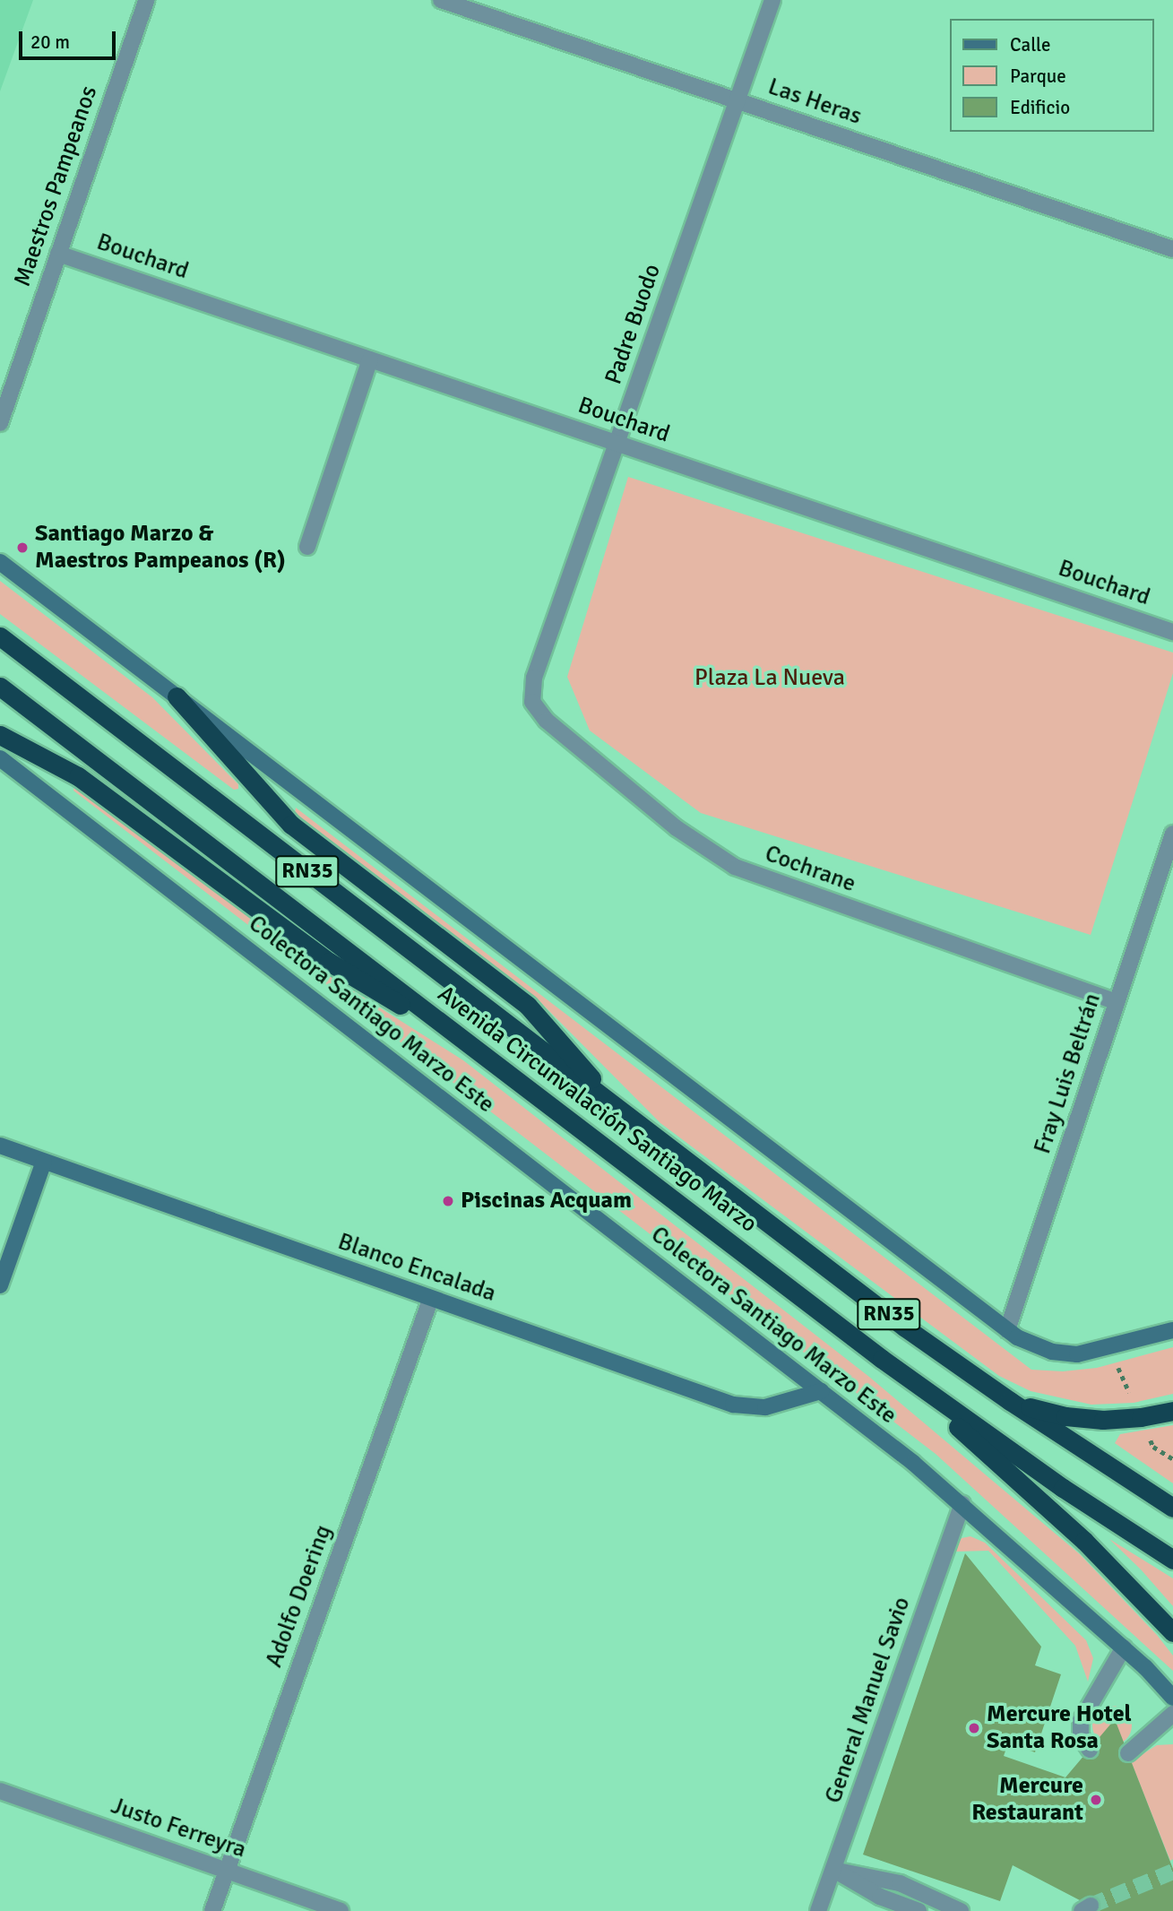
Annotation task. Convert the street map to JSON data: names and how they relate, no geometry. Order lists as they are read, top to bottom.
{
  "streets": {
    "highway": ["RN35", "Avenida Circunvalación Santiago Marzo"],
    "street": [
      "Las Heras",
      "Maestros Pampeanos",
      "Bouchard",
      "Padre Buodo",
      "Cochrane",
      "Colectora Santiago Marzo Este",
      "Fray Luis Beltrán",
      "Blanco Encalada",
      "Adolfo Doering",
      "General Manuel Savio",
      "Justo Ferreyra"
    ]
  },
  "crossings": [
    ["Las Heras", "Padre Buodo"],
    ["Maestros Pampeanos", "Bouchard"],
    ["Bouchard", "Padre Buodo"],
    ["Padre Buodo", "Cochrane"],
    ["Cochrane", "Fray Luis Beltrán"],
    ["Colectora Santiago Marzo Este", "Blanco Encalada"],
    ["Colectora Santiago Marzo Este", "General Manuel Savio"],
    ["Blanco Encalada", "Adolfo Doering"],
    ["Adolfo Doering", "Justo Ferreyra"]
  ],
  "parks": ["Plaza La Nueva"],
  "places": [
    "Santiago Marzo & Maestros Pampeanos (R)",
    "Piscinas Acquam",
    "Mercure Hotel Santa Rosa",
    "Mercure Restaurant"
  ],
  "legend": ["Calle", "Parque", "Edificio"],
  "scale_bar": "20 m"
}
